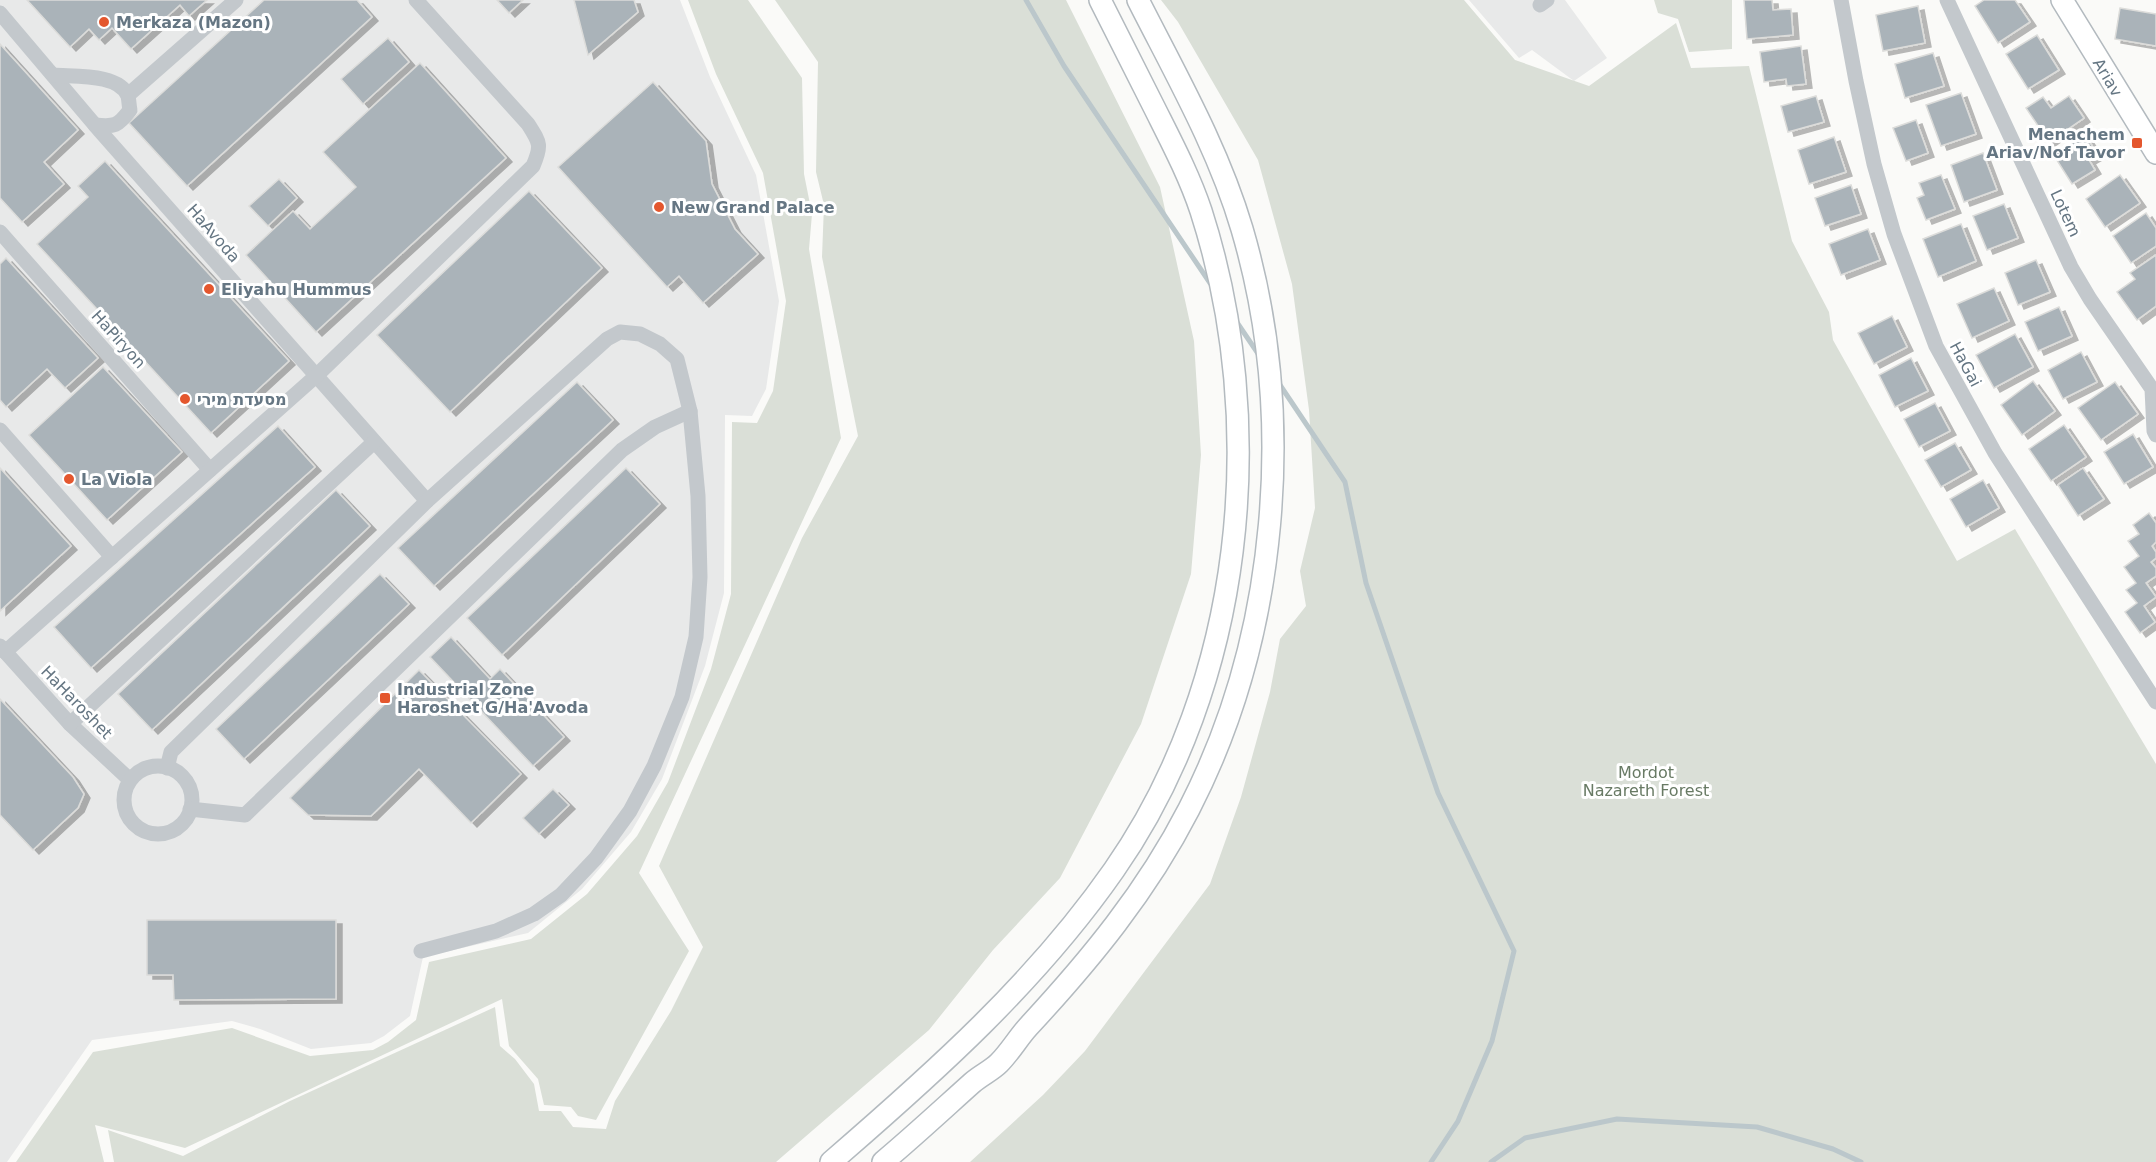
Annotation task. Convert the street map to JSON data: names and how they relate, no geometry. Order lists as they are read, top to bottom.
{
  "streets": {
    "main road": ["Ariav"],
    "street": [
      "Lotem",
      "HaAvoda",
      "HaPiryon",
      "HaGai",
      "HaHaroshet"
    ]
  },
  "parks": ["Mordot Nazareth Forest"],
  "places": {
    "other": [
      "Merkaza (Mazon)",
      "New Grand Palace",
      "Eliyahu Hummus",
      "מסעדת מירי",
      "La Viola"
    ],
    "transit": ["Menachem Ariav/Nof Tavor", "Industrial Zone Haroshet G/Ha'Avoda"]
  }
}
